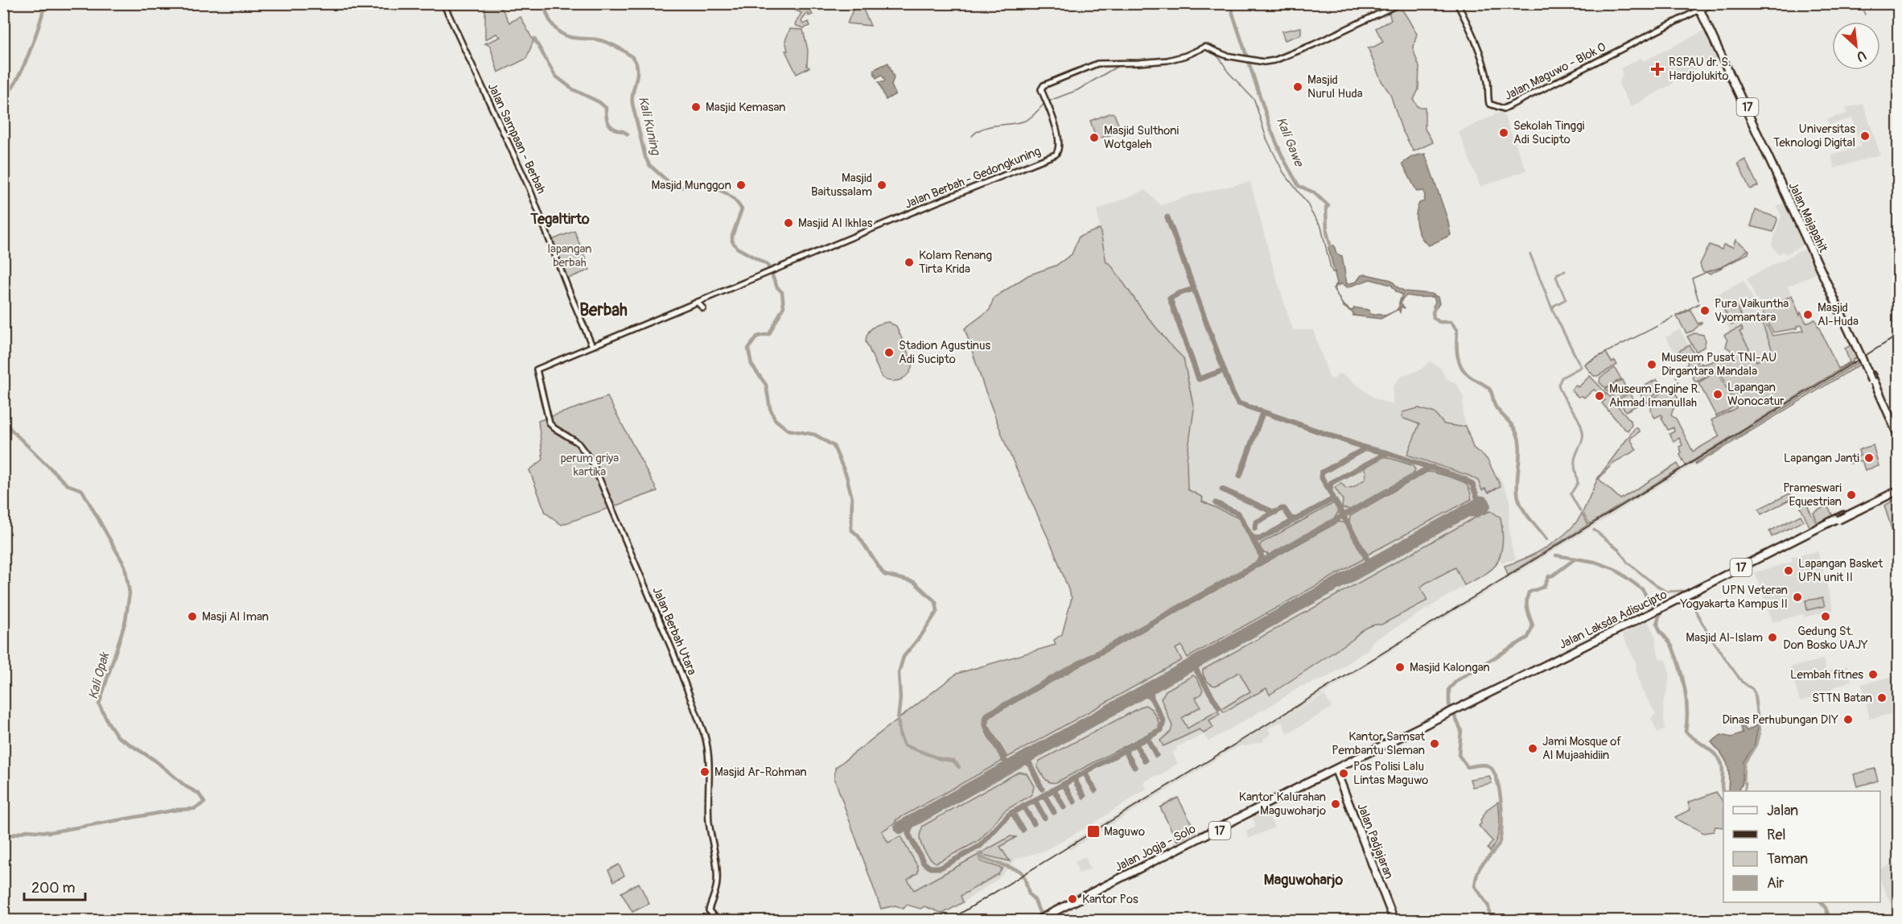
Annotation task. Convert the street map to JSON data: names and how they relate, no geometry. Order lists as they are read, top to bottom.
{
  "streets": {
    "highway": [
      "17",
      "Jalan Majapahit",
      "Jalan Laksda Adisucipto",
      "Jalan Padjajaran",
      "Jalan Jogja - Solo"
    ],
    "main road": [
      "Jalan Maguwo - Blok O",
      "Jalan Sampaan - Berbah",
      "Jalan Berbah - Gedongkuning",
      "Jalan Berbah Utara"
    ]
  },
  "crossings": [
    ["Jalan Maguwo - Blok O", "Jalan Majapahit"],
    ["17", "Jalan Laksda Adisucipto"],
    ["Jalan Laksda Adisucipto", "Jalan Padjajaran"],
    ["Jalan Laksda Adisucipto", "Jalan Jogja - Solo"],
    ["Jalan Padjajaran", "Jalan Jogja - Solo"]
  ],
  "districts": ["Tegaltirto", "Berbah", "Maguwoharjo"],
  "water": ["Kali Kuning", "Kali Gawe", "Kali Opak"],
  "parks": ["lapangan berbah", "perum griya kartika"],
  "places": {
    "health": ["RSPAU dr. S. Hardjolukito"],
    "other": [
      "Masjid Nurul Huda",
      "Masjid Kemasan",
      "Sekolah Tinggi Adi Sucipto",
      "Universitas Teknologi Digital",
      "Masjid Sulthoni Wotgaleh",
      "Masjid Munggon",
      "Masjid Baitussalam",
      "Masjid Al Ikhlas",
      "Kolam Renang Tirta Krida",
      "Pura Vaikuntha Vyomantara",
      "Masjid Al-Huda",
      "Stadion Agustinus Adi Sucipto",
      "Museum Pusat TNI-AU Dirgantara Mandala",
      "Lapangan Wonocatur",
      "Museum Engine R. Ahmad Imanullah",
      "Lapangan Janti",
      "Prameswari Equestrian",
      "Lapangan Basket UPN unit II",
      "UPN Veteran Yogyakarta Kampus II",
      "Masji Al Iman",
      "Gedung St. Don Bosko UAJY",
      "Masjid Al-Islam",
      "Masjid Kalongan",
      "Lembah fitnes",
      "STTN Batan",
      "Dinas Perhubungan DIY",
      "Kantor Samsat Pembantu Sleman",
      "Jami Mosque of Al Mujaahidiin",
      "Masjid Ar-Rohman",
      "Pos Polisi Lalu Lintas Maguwo",
      "Kantor Kalurahan Maguwoharjo",
      "Kantor Pos"
    ],
    "transit": ["Maguwo"]
  },
  "legend": [
    "Jalan",
    "Rel",
    "Taman",
    "Air"
  ],
  "scale_bar": "200 m",
  "north": "bottom right"
}
